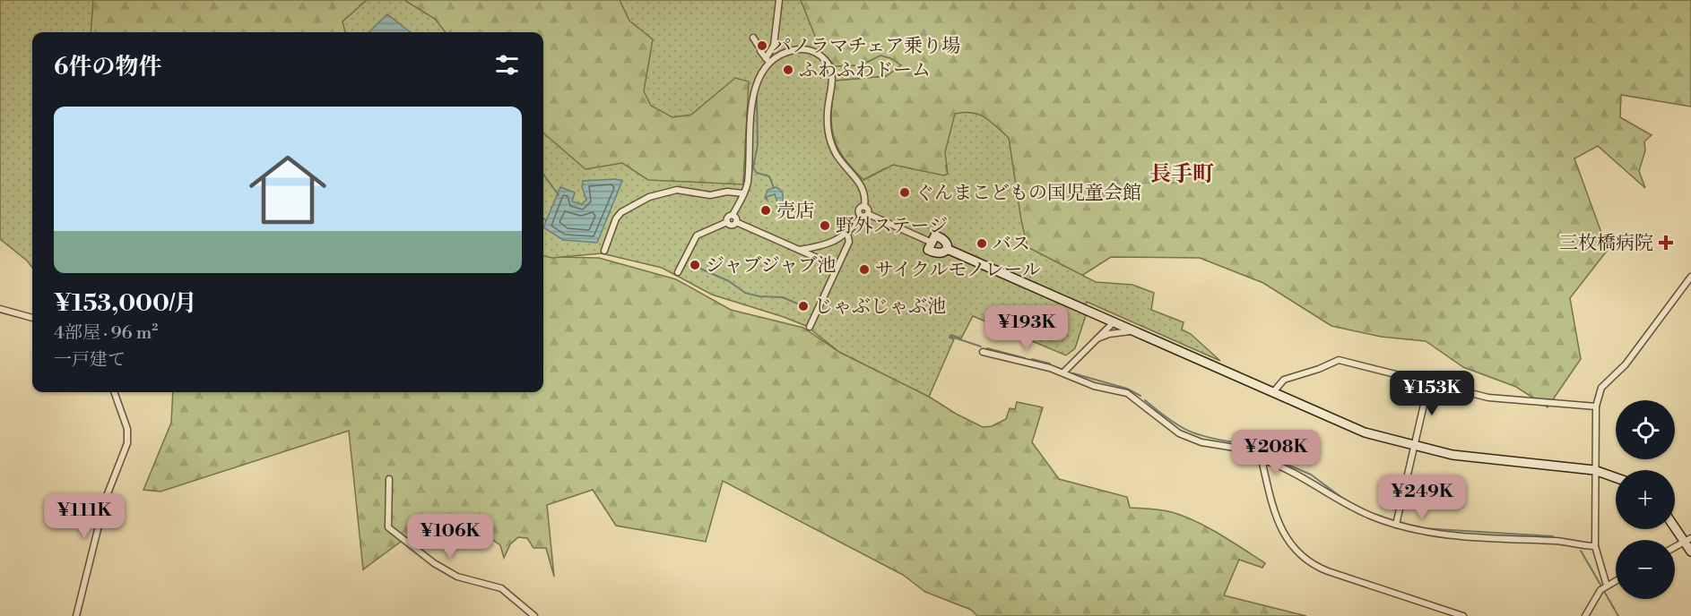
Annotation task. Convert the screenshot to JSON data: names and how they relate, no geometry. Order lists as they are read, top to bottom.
{
  "districts": ["長手町"],
  "places": {
    "other": [
      "パノラマチェア乗り場",
      "ふわふわドーム",
      "ぐんまこどもの国児童会館",
      "売店",
      "野外ステージ",
      "バス",
      "ジャブジャブ池",
      "サイクルモノレール",
      "じゃぶじゃぶ池"
    ],
    "health": ["三枚橋病院"]
  },
  "page": {
    "heading": "6件の物件",
    "list": [
      {
        "name": "¥153,000/月",
        "note": "4部屋 · 96 m² · 一戸建て"
      }
    ],
    "price": [
      "¥193K",
      "¥153K",
      "¥208K",
      "¥249K",
      "¥111K",
      "¥106K"
    ],
    "map_buttons": ["+", "−"]
  }
}
